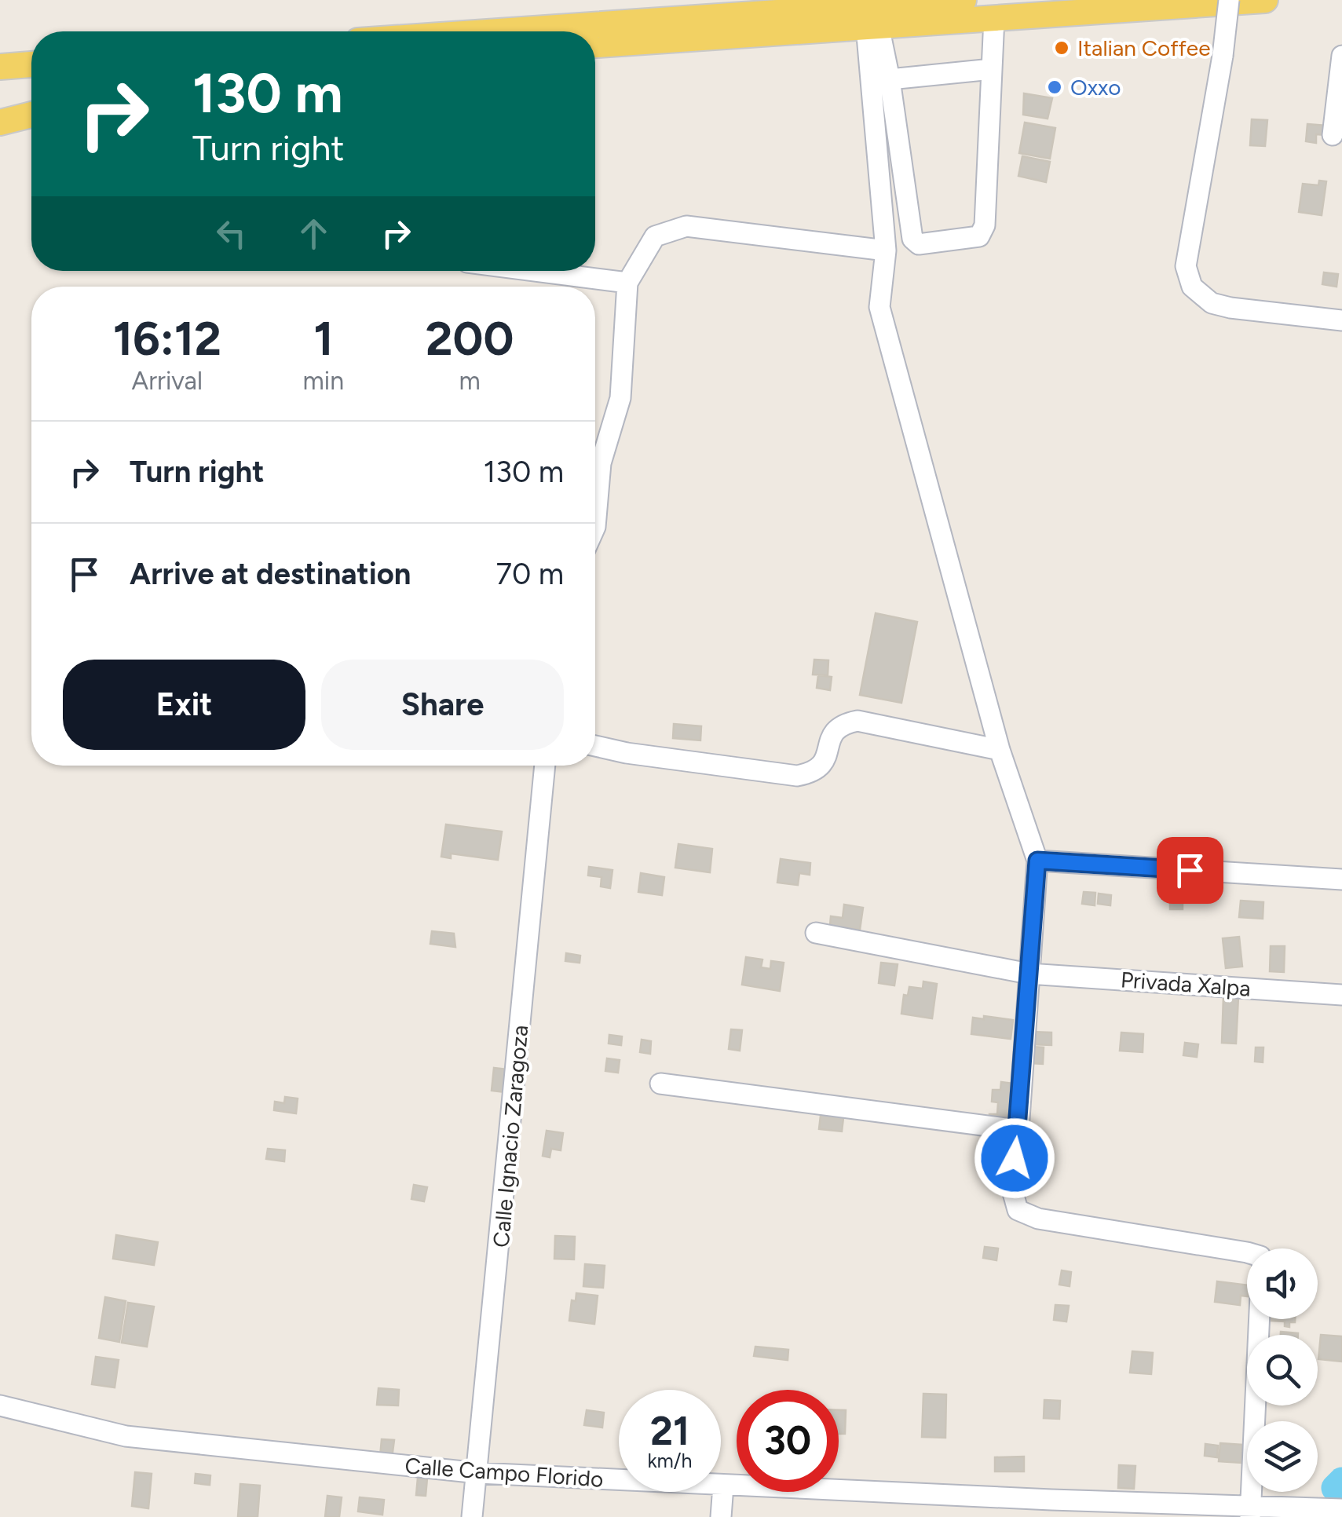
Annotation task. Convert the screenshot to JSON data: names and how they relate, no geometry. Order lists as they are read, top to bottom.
{
  "streets": {
    "street": ["Privada Xalpa", "Calle Ignacio Zaragoza", "Calle Campo Florido"]
  },
  "crossings": [
    ["Calle Ignacio Zaragoza", "Calle Campo Florido"]
  ],
  "places": ["Italian Coffee", "Oxxo"],
  "page": {
    "turn": ["130 m", "Turn right"],
    "eta": [
      "16:12",
      "Arrival",
      "1",
      "min",
      "200",
      "m"
    ],
    "list": [
      {
        "name": "Turn right",
        "value": "130 m"
      },
      {
        "name": "Arrive at destination",
        "value": "70 m"
      }
    ],
    "buttons": ["Exit", "Share"],
    "speed": "21 km/h",
    "limit": "30"
  }
}
